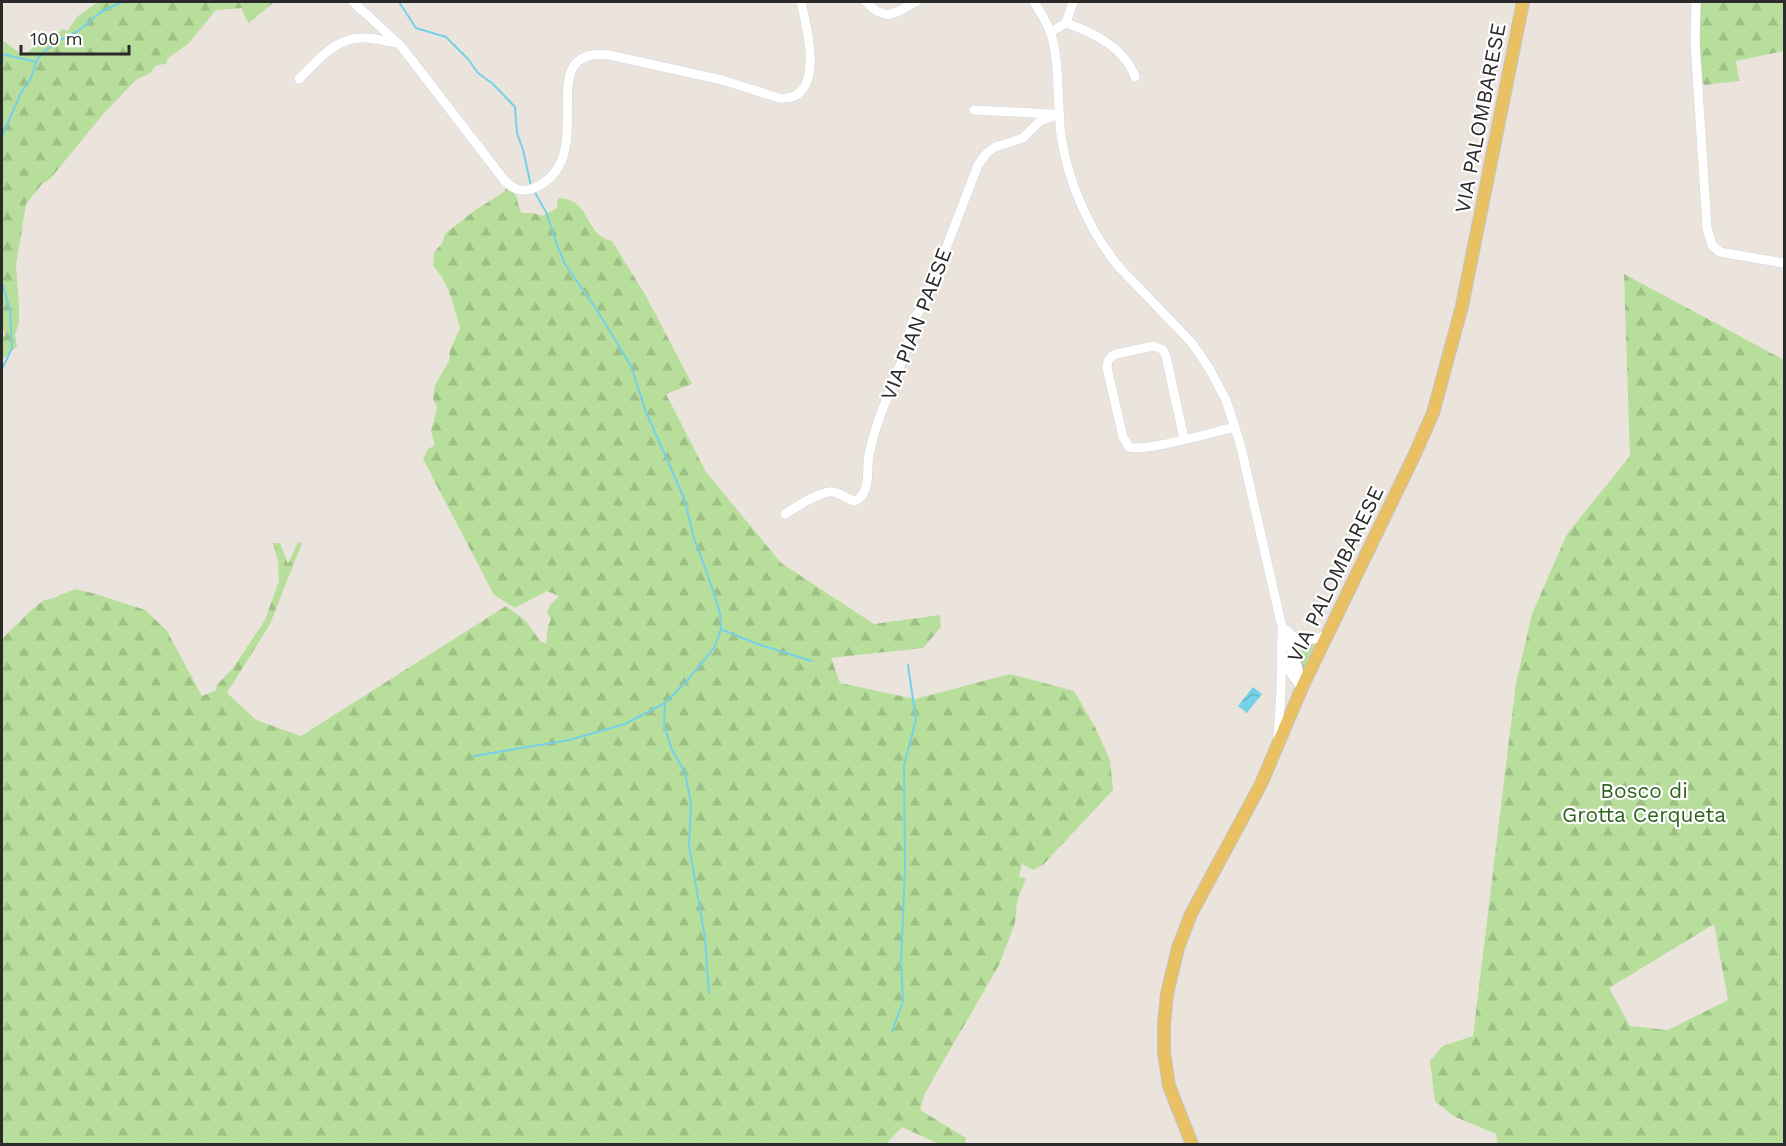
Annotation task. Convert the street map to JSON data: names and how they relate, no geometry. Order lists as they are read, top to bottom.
{
  "streets": {
    "main road": ["VIA PALOMBARESE"],
    "street": ["VIA PIAN PAESE"]
  },
  "parks": ["Bosco di Grotta Cerqueta"],
  "scale_bar": "100 m"
}
